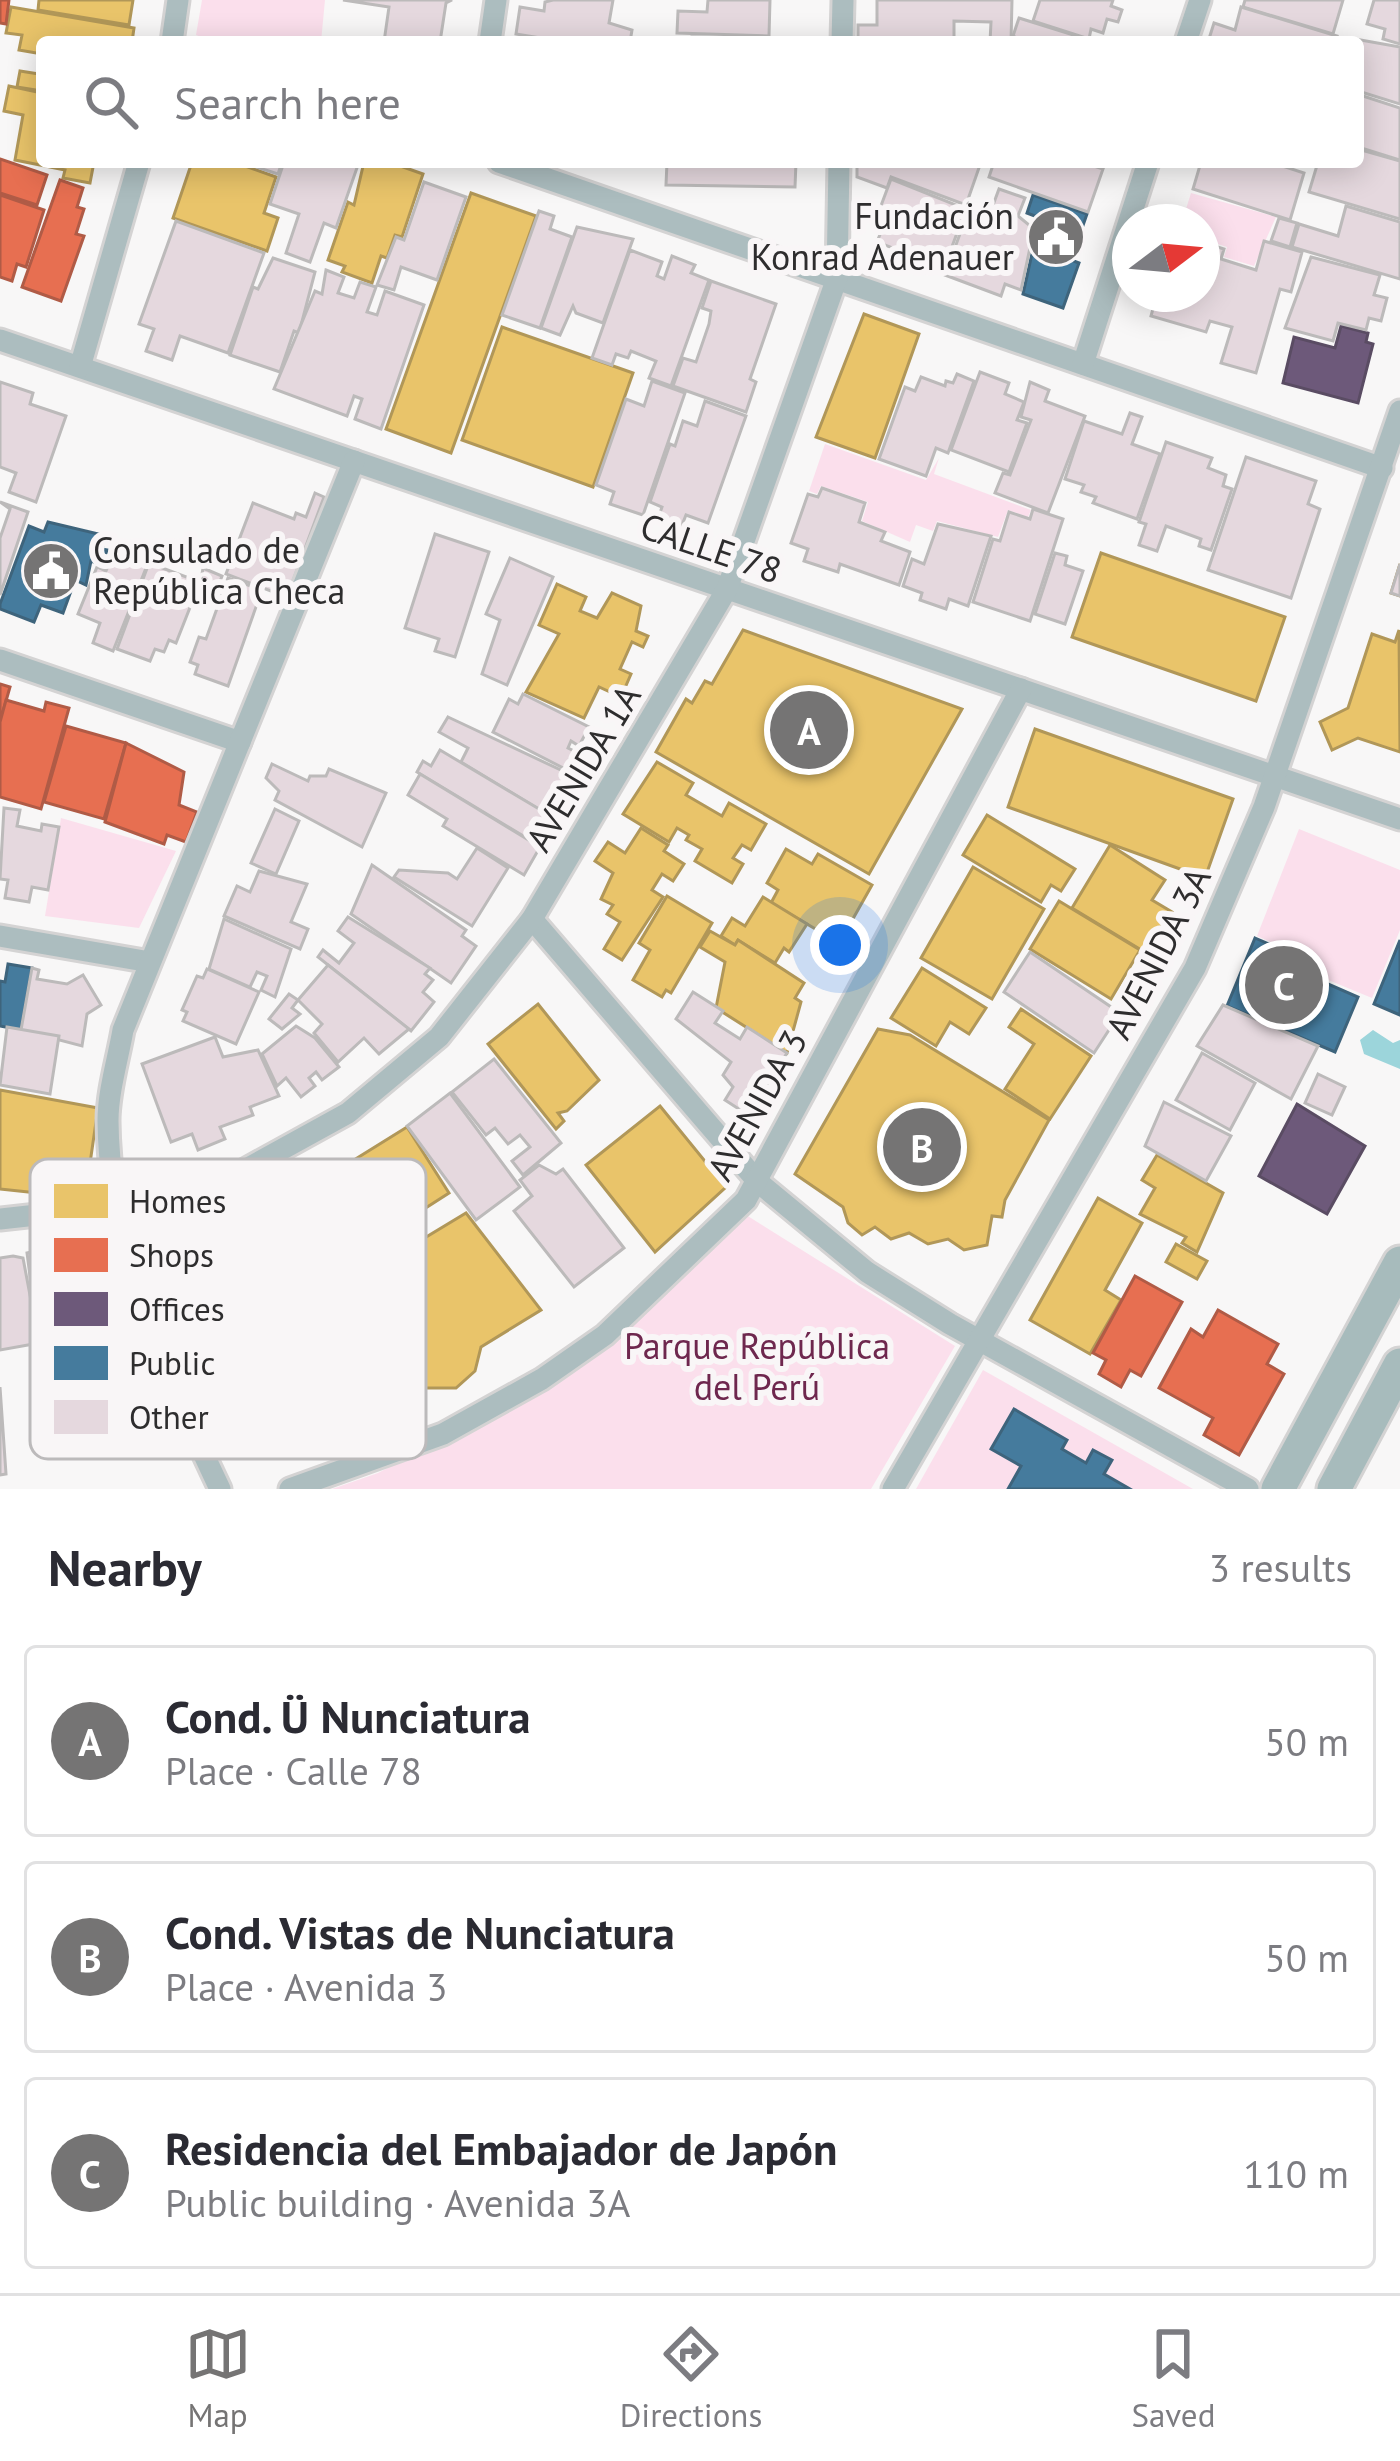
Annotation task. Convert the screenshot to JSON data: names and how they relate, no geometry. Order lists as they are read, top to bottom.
{
  "streets": {
    "street": [
      "CALLE 78",
      "AVENIDA 1A",
      "AVENIDA 3A",
      "AVENIDA 3"
    ]
  },
  "crossings": [
    ["CALLE 78", "AVENIDA 1A"],
    ["CALLE 78", "AVENIDA 3A"],
    ["CALLE 78", "AVENIDA 3"]
  ],
  "parks": ["Parque República del Perú"],
  "places": {
    "public building": ["Fundación Konrad Adenauer", "Consulado de República Checa"]
  },
  "legend": [
    "Homes",
    "Shops",
    "Offices",
    "Public",
    "Other"
  ],
  "north": "right",
  "page": {
    "search": "Search here",
    "pins": ["A", "C", "B"],
    "heading": ["Nearby", "3 results"],
    "list": [
      {
        "mark": "A",
        "name": "Cond. Ü Nunciatura",
        "note": "Place · Calle 78",
        "value": "50 m"
      },
      {
        "mark": "B",
        "name": "Cond. Vistas de Nunciatura",
        "note": "Place · Avenida 3",
        "value": "50 m"
      },
      {
        "mark": "C",
        "name": "Residencia del Embajador de Japón",
        "note": "Public building · Avenida 3A",
        "value": "110 m"
      }
    ],
    "nav": ["Map", "Directions", "Saved"]
  }
}
